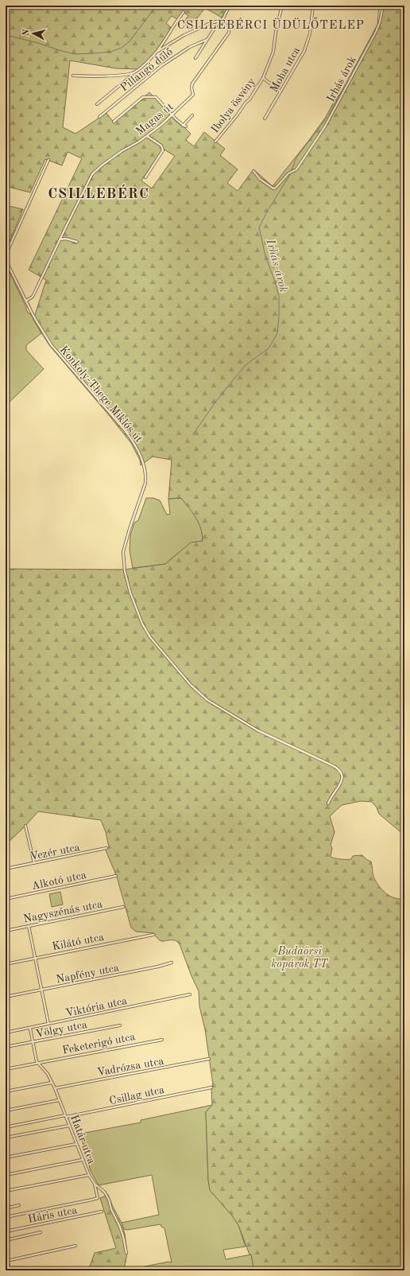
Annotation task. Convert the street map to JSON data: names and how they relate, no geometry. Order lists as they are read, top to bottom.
{
  "streets": {
    "street": [
      "Pillangó dűlő",
      "Moha utca",
      "Irhás árok",
      "Ibolya ösvény",
      "Magas út",
      "Konkoly-Thege Miklós út",
      "Vezér utca",
      "Alkotó utca",
      "Nagyszénás utca",
      "Kilátó utca",
      "Napfény utca",
      "Viktória utca",
      "Völgy utca",
      "Feketerigó utca",
      "Vadrózsa utca",
      "Csillag utca",
      "Határ utca",
      "Háris utca"
    ]
  },
  "crossings": [
    ["Magas út", "Konkoly-Thege Miklós út"],
    ["Viktória utca", "Határ utca"],
    ["Völgy utca", "Határ utca"],
    ["Feketerigó utca", "Határ utca"],
    ["Vadrózsa utca", "Határ utca"],
    ["Csillag utca", "Határ utca"]
  ],
  "districts": ["CSILLEBÉRCI ÜDÜLŐTELEP", "CSILLEBÉRC"],
  "water": ["Irhás-árok"],
  "parks": ["Budaörsi kopárok TT"],
  "north": "left"
}
